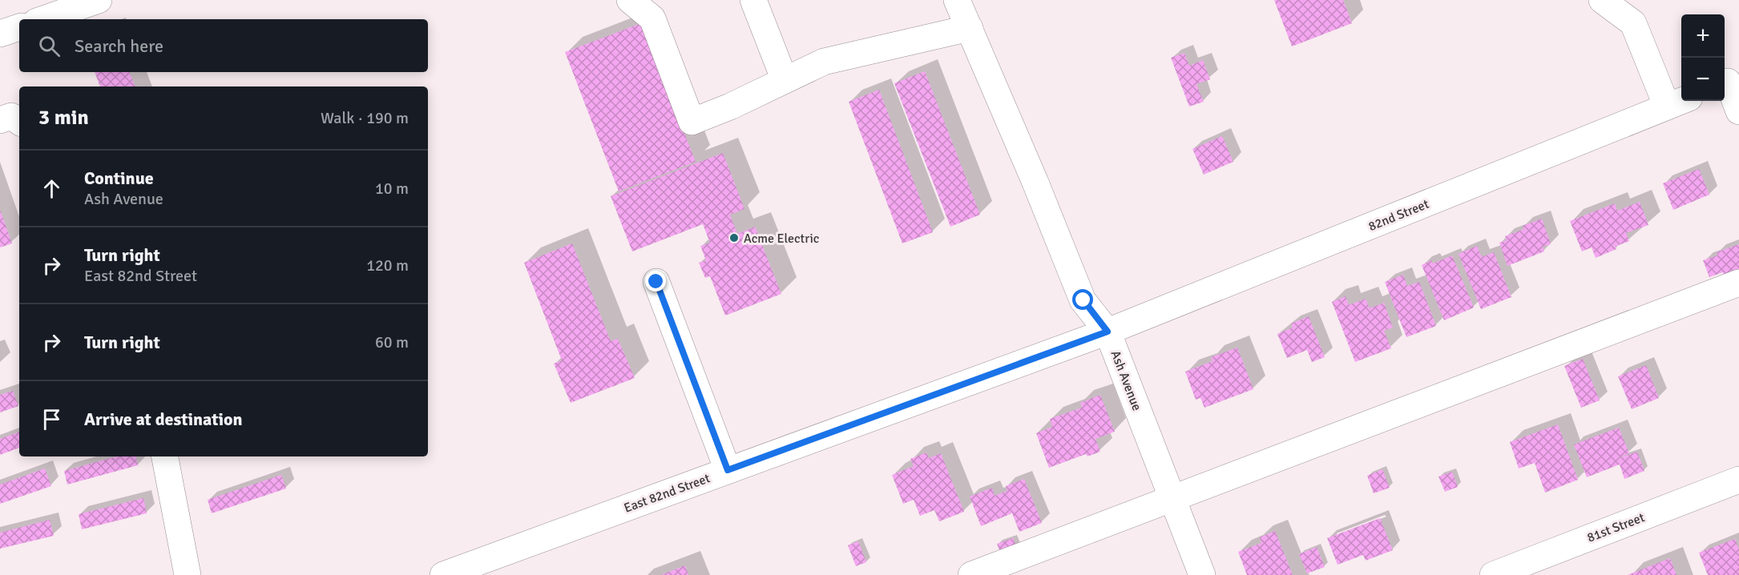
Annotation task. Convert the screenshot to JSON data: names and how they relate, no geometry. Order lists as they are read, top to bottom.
{
  "streets": {
    "street": [
      "82nd Street",
      "Ash Avenue",
      "East 82nd Street",
      "81st Street"
    ]
  },
  "crossings": [
    ["82nd Street", "Ash Avenue"],
    ["82nd Street", "East 82nd Street"],
    ["Ash Avenue", "East 82nd Street"]
  ],
  "places": ["Acme Electric"],
  "page": {
    "map_buttons": ["+", "−"],
    "search": "Search here",
    "heading": ["3 min", "Walk · 190 m"],
    "list": [
      ["Continue", "Ash Avenue", "10 m"],
      ["Turn right", "East 82nd Street", "120 m"],
      ["Turn right", "60 m"],
      "Arrive at destination"
    ]
  }
}
